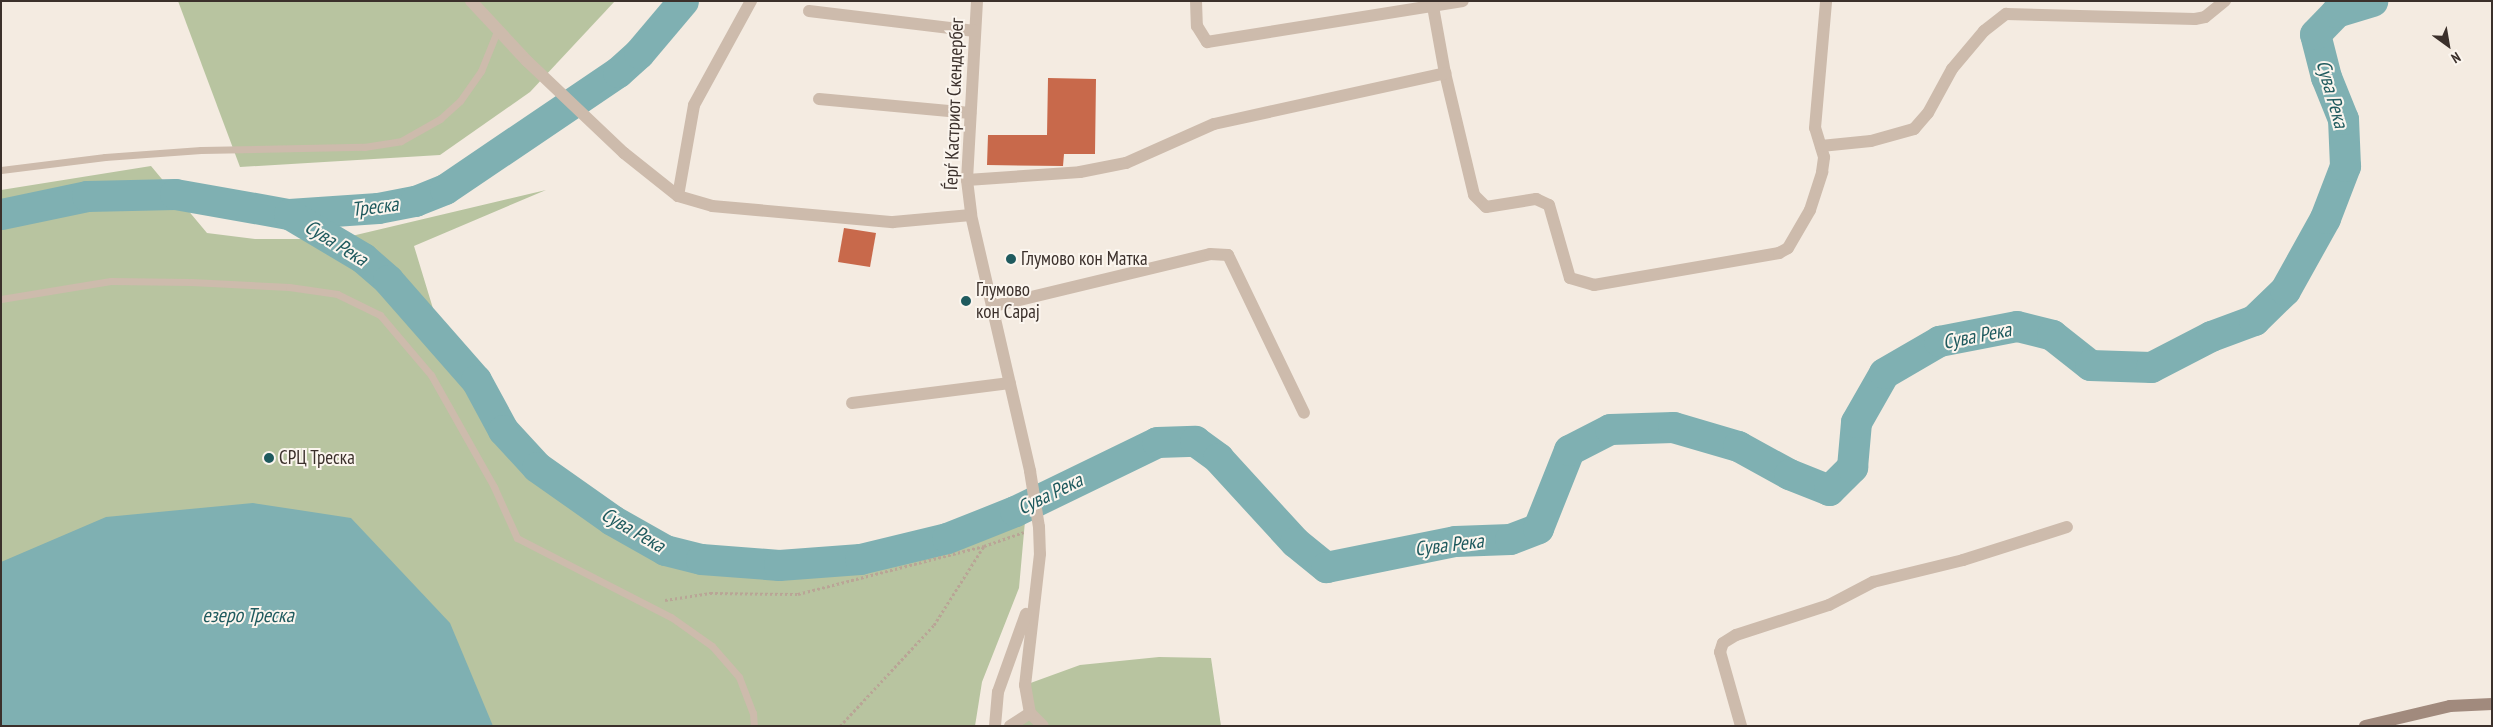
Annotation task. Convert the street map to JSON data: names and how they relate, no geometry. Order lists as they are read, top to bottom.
{
  "streets": {
    "street": ["Ѓерѓ Кастриот Скендербег"]
  },
  "water": ["Сува Река", "Треска", "езеро Треска"],
  "places": ["Глумово кон Матка", "Глумово кон Сарај", "СРЦ Треска"],
  "north": "bottom right"
}
